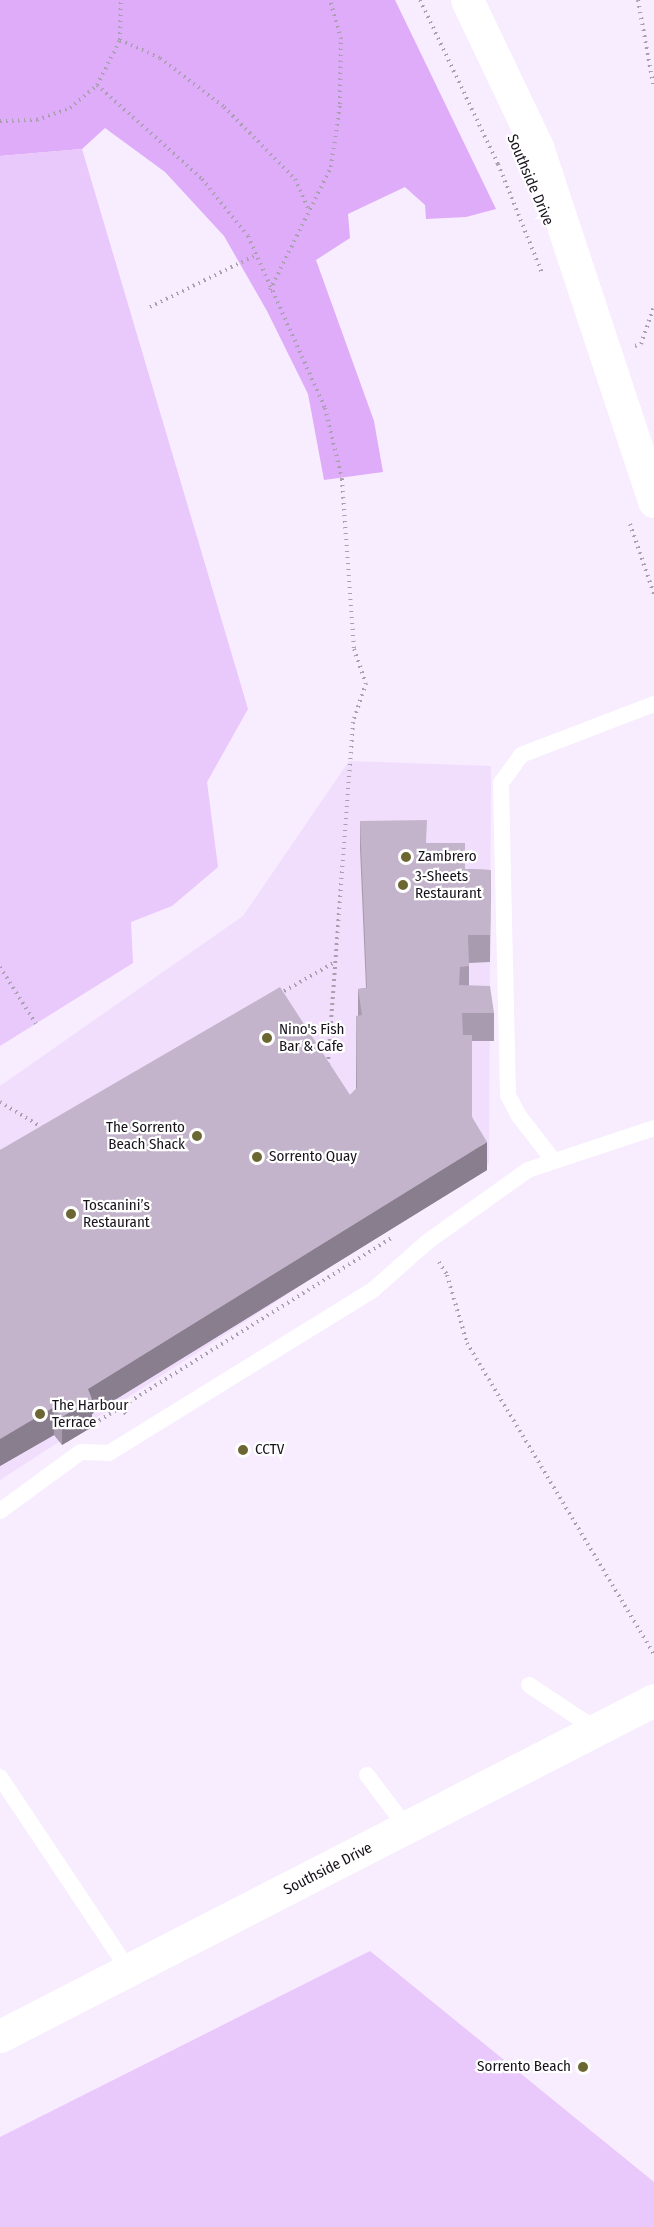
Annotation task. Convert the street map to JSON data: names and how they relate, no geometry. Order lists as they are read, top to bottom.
{
  "streets": {
    "street": ["Southside Drive"]
  },
  "places": [
    "Zambrero",
    "3-Sheets Restaurant",
    "Nino's Fish Bar & Cafe",
    "The Sorrento Beach Shack",
    "Sorrento Quay",
    "Toscanini’s Restaurant",
    "The Harbour Terrace",
    "CCTV",
    "Sorrento Beach"
  ]
}
